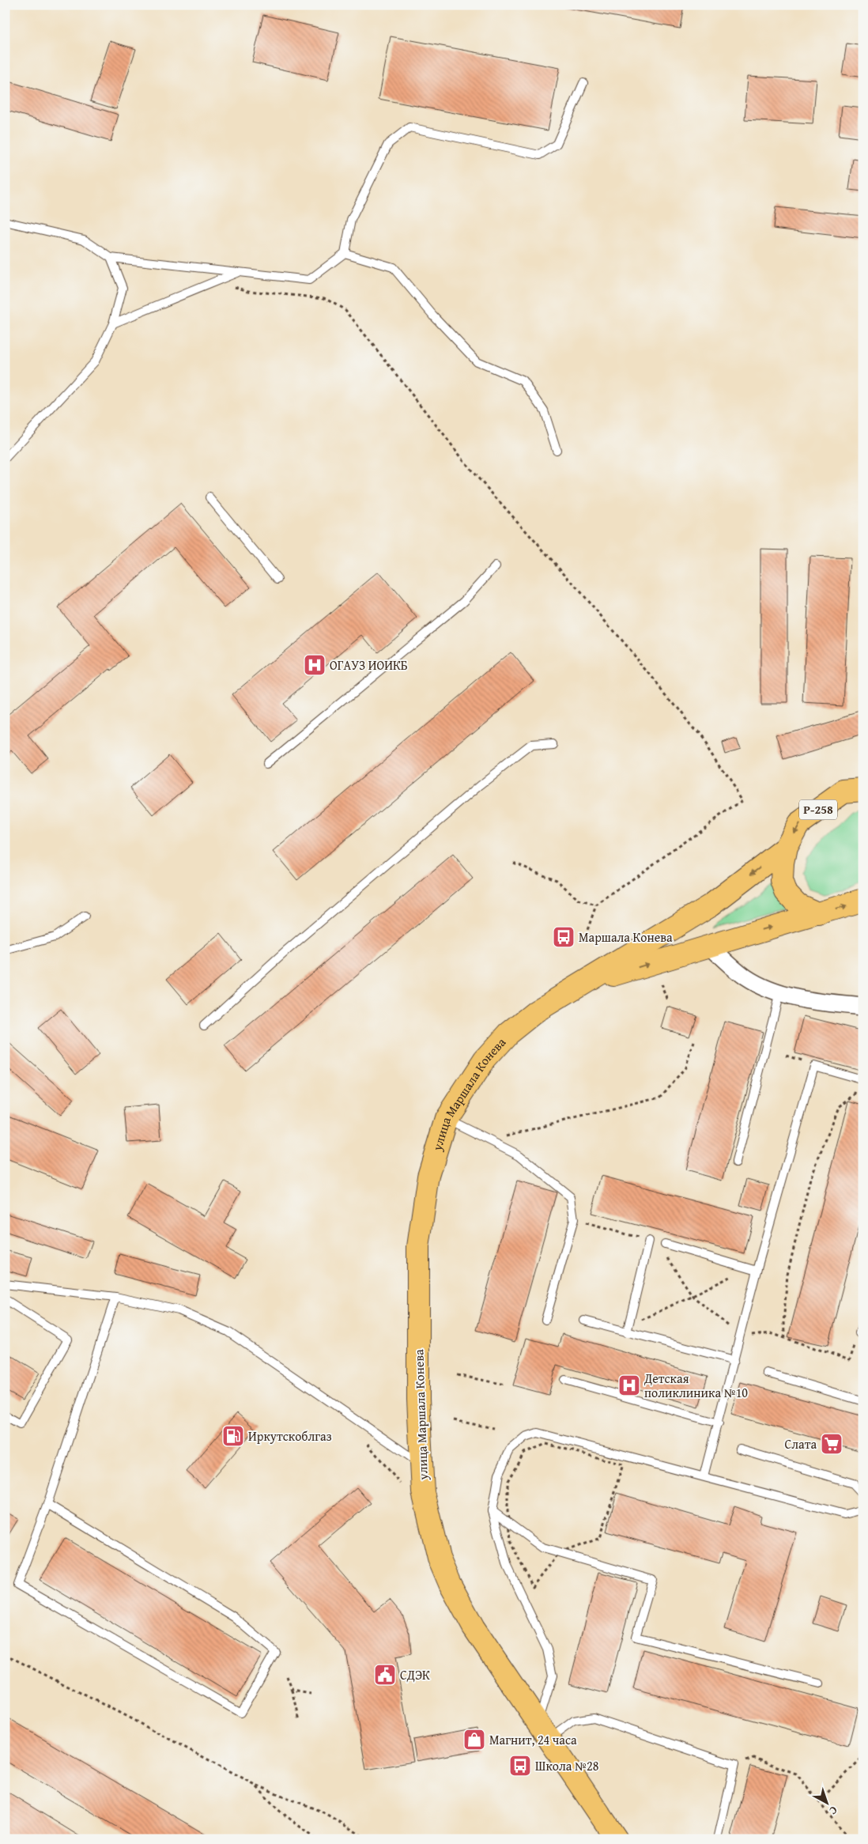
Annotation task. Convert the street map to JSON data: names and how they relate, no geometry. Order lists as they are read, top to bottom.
{
  "streets": {
    "main road": ["Р-258", "улица Маршала Конева"]
  },
  "crossings": [
    ["Р-258", "улица Маршала Конева"]
  ],
  "places": {
    "hospital": ["ОГАУЗ ИОИКБ", "Детская поликлиника №10"],
    "bus stop": ["Маршала Конева", "Школа №28"],
    "fuel station": ["Иркутскоблгаз"],
    "supermarket": ["Слата"],
    "public building": ["СДЭК"],
    "shop": ["Магнит, 24 часа"]
  },
  "north": "bottom right"
}
